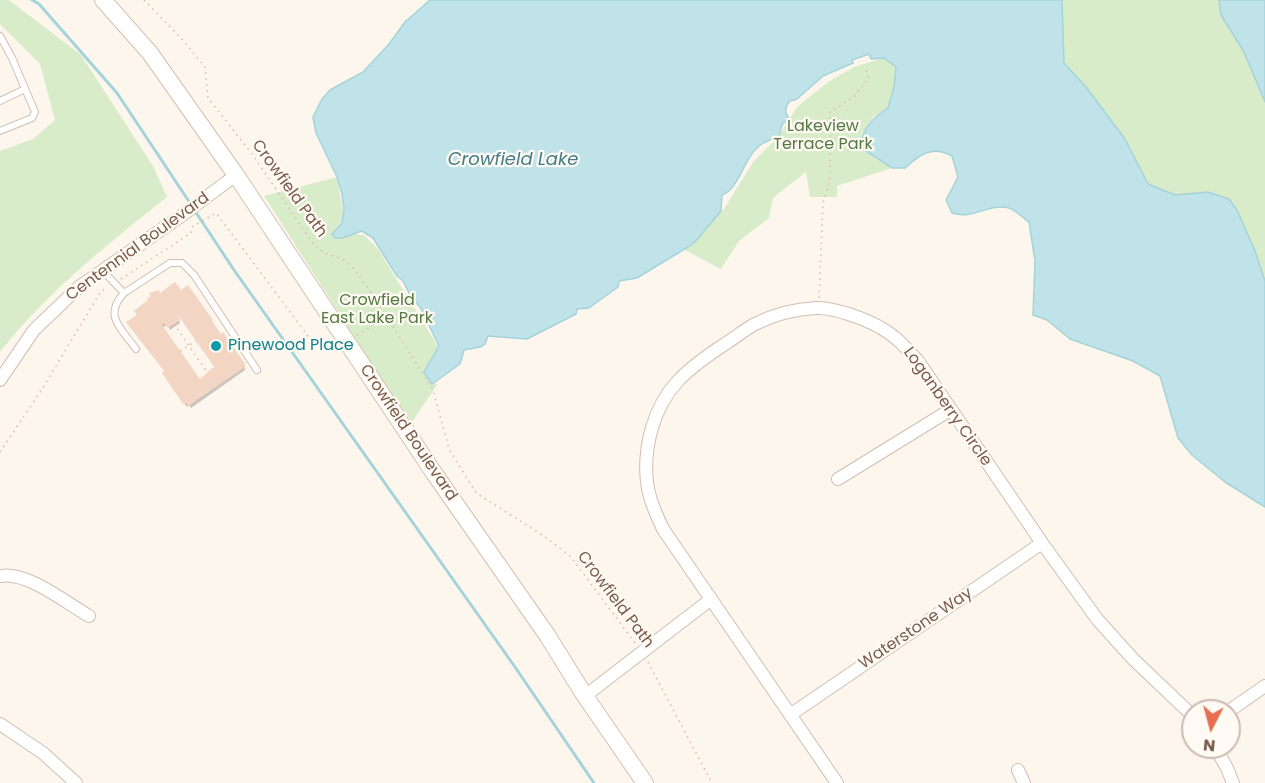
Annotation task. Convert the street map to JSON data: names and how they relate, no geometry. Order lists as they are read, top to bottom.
{
  "streets": {
    "main road": ["Crowfield Boulevard"],
    "street": ["Centennial Boulevard", "Loganberry Circle", "Waterstone Way"],
    "path": ["Crowfield Path"]
  },
  "crossings": [
    ["Centennial Boulevard", "Crowfield Boulevard"],
    ["Loganberry Circle", "Waterstone Way"]
  ],
  "water": ["Crowfield Lake"],
  "parks": ["Lakeview Terrace Park", "Crowfield East Lake Park"],
  "places": ["Pinewood Place"],
  "north": "bottom"
}
